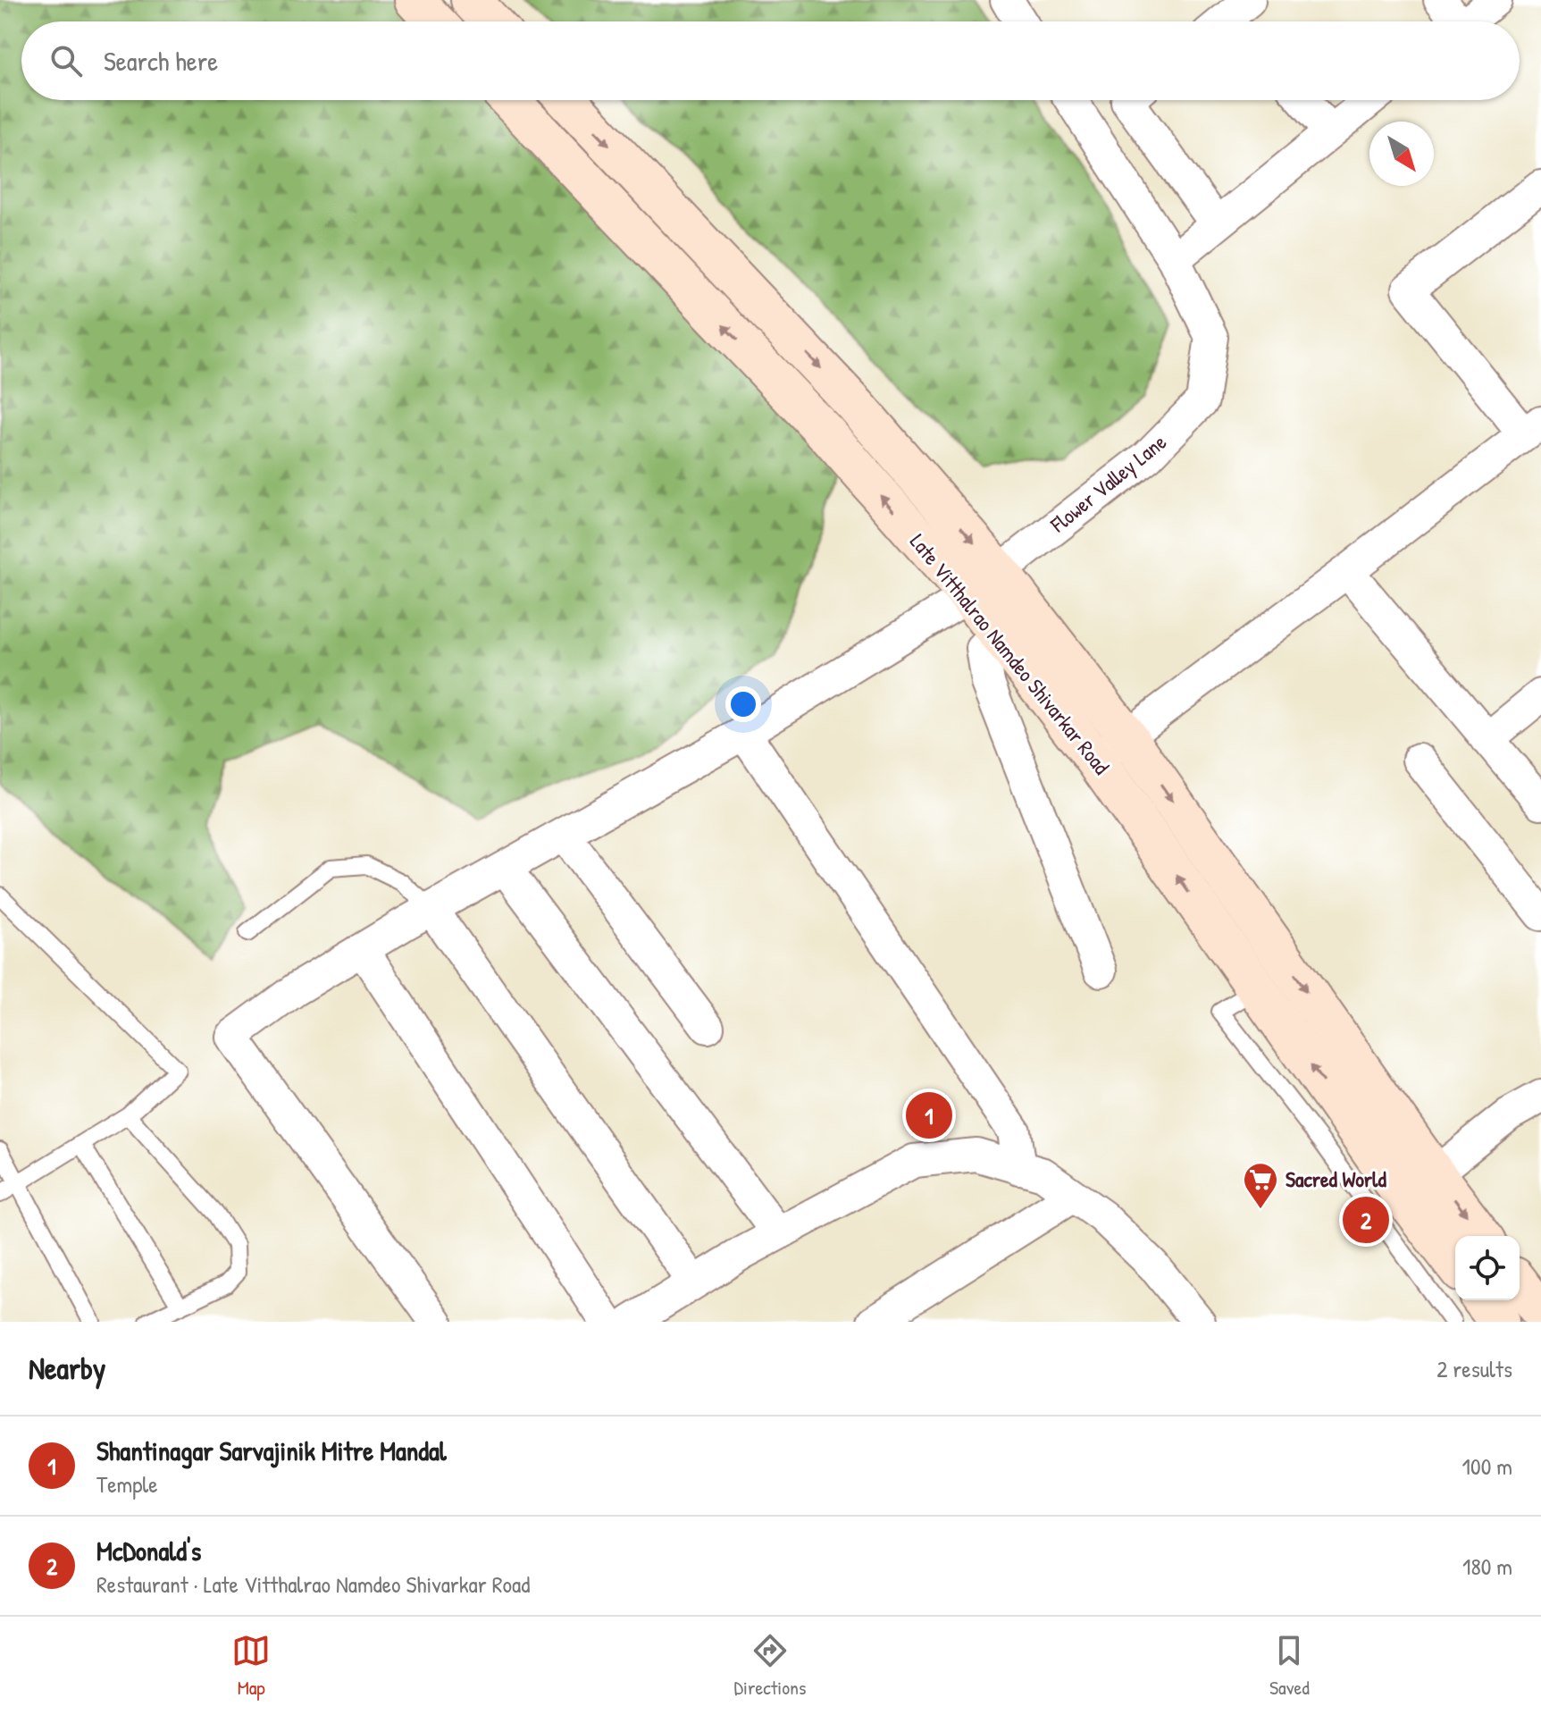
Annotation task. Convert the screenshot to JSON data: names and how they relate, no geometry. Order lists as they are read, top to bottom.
{
  "streets": {
    "main road": ["Late Vitthalrao Namdeo Shivarkar Road"],
    "street": ["Flower Valley Lane"]
  },
  "crossings": [
    ["Flower Valley Lane", "Late Vitthalrao Namdeo Shivarkar Road"]
  ],
  "places": {
    "supermarket": ["Sacred World"]
  },
  "north": "bottom right",
  "page": {
    "search": "Search here",
    "pins": ["1", "2"],
    "heading": ["Nearby", "2 results"],
    "list": [
      {
        "mark": "1",
        "name": "Shantinagar Sarvajinik Mitre Mandal",
        "note": "Temple",
        "value": "100 m"
      },
      {
        "mark": "2",
        "name": "McDonald's",
        "note": "Restaurant · Late Vitthalrao Namdeo Shivarkar Road",
        "value": "180 m"
      }
    ],
    "nav": ["Map", "Directions", "Saved"]
  }
}
